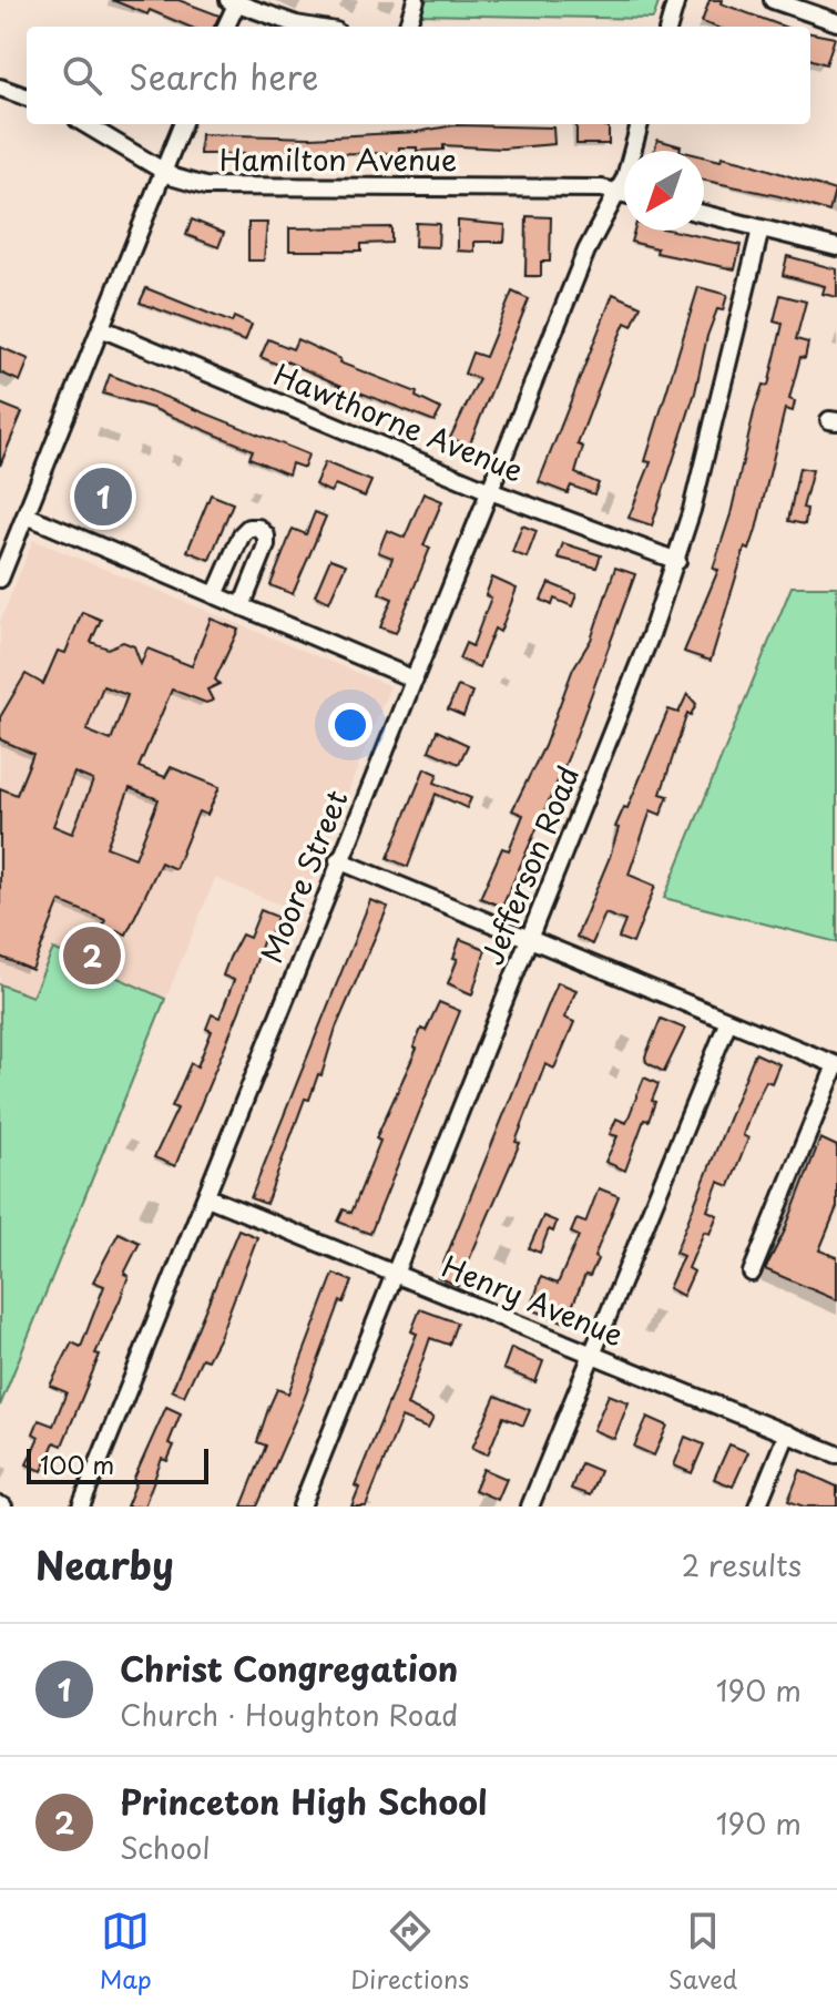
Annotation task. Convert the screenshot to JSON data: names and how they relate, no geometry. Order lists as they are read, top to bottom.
{
  "streets": {
    "street": [
      "Hamilton Avenue",
      "Hawthorne Avenue",
      "Jefferson Road",
      "Moore Street",
      "Henry Avenue"
    ]
  },
  "crossings": [
    ["Hamilton Avenue", "Moore Street"],
    ["Hawthorne Avenue", "Jefferson Road"],
    ["Hawthorne Avenue", "Moore Street"],
    ["Jefferson Road", "Henry Avenue"],
    ["Moore Street", "Henry Avenue"]
  ],
  "scale_bar": "100 m",
  "north": "bottom left",
  "page": {
    "search": "Search here",
    "pins": ["1", "2"],
    "scale": "100 m",
    "heading": ["Nearby", "2 results"],
    "list": [
      {
        "mark": "1",
        "name": "Christ Congregation",
        "note": "Church · Houghton Road",
        "value": "190 m"
      },
      {
        "mark": "2",
        "name": "Princeton High School",
        "note": "School",
        "value": "190 m"
      }
    ],
    "nav": ["Map", "Directions", "Saved"]
  }
}
